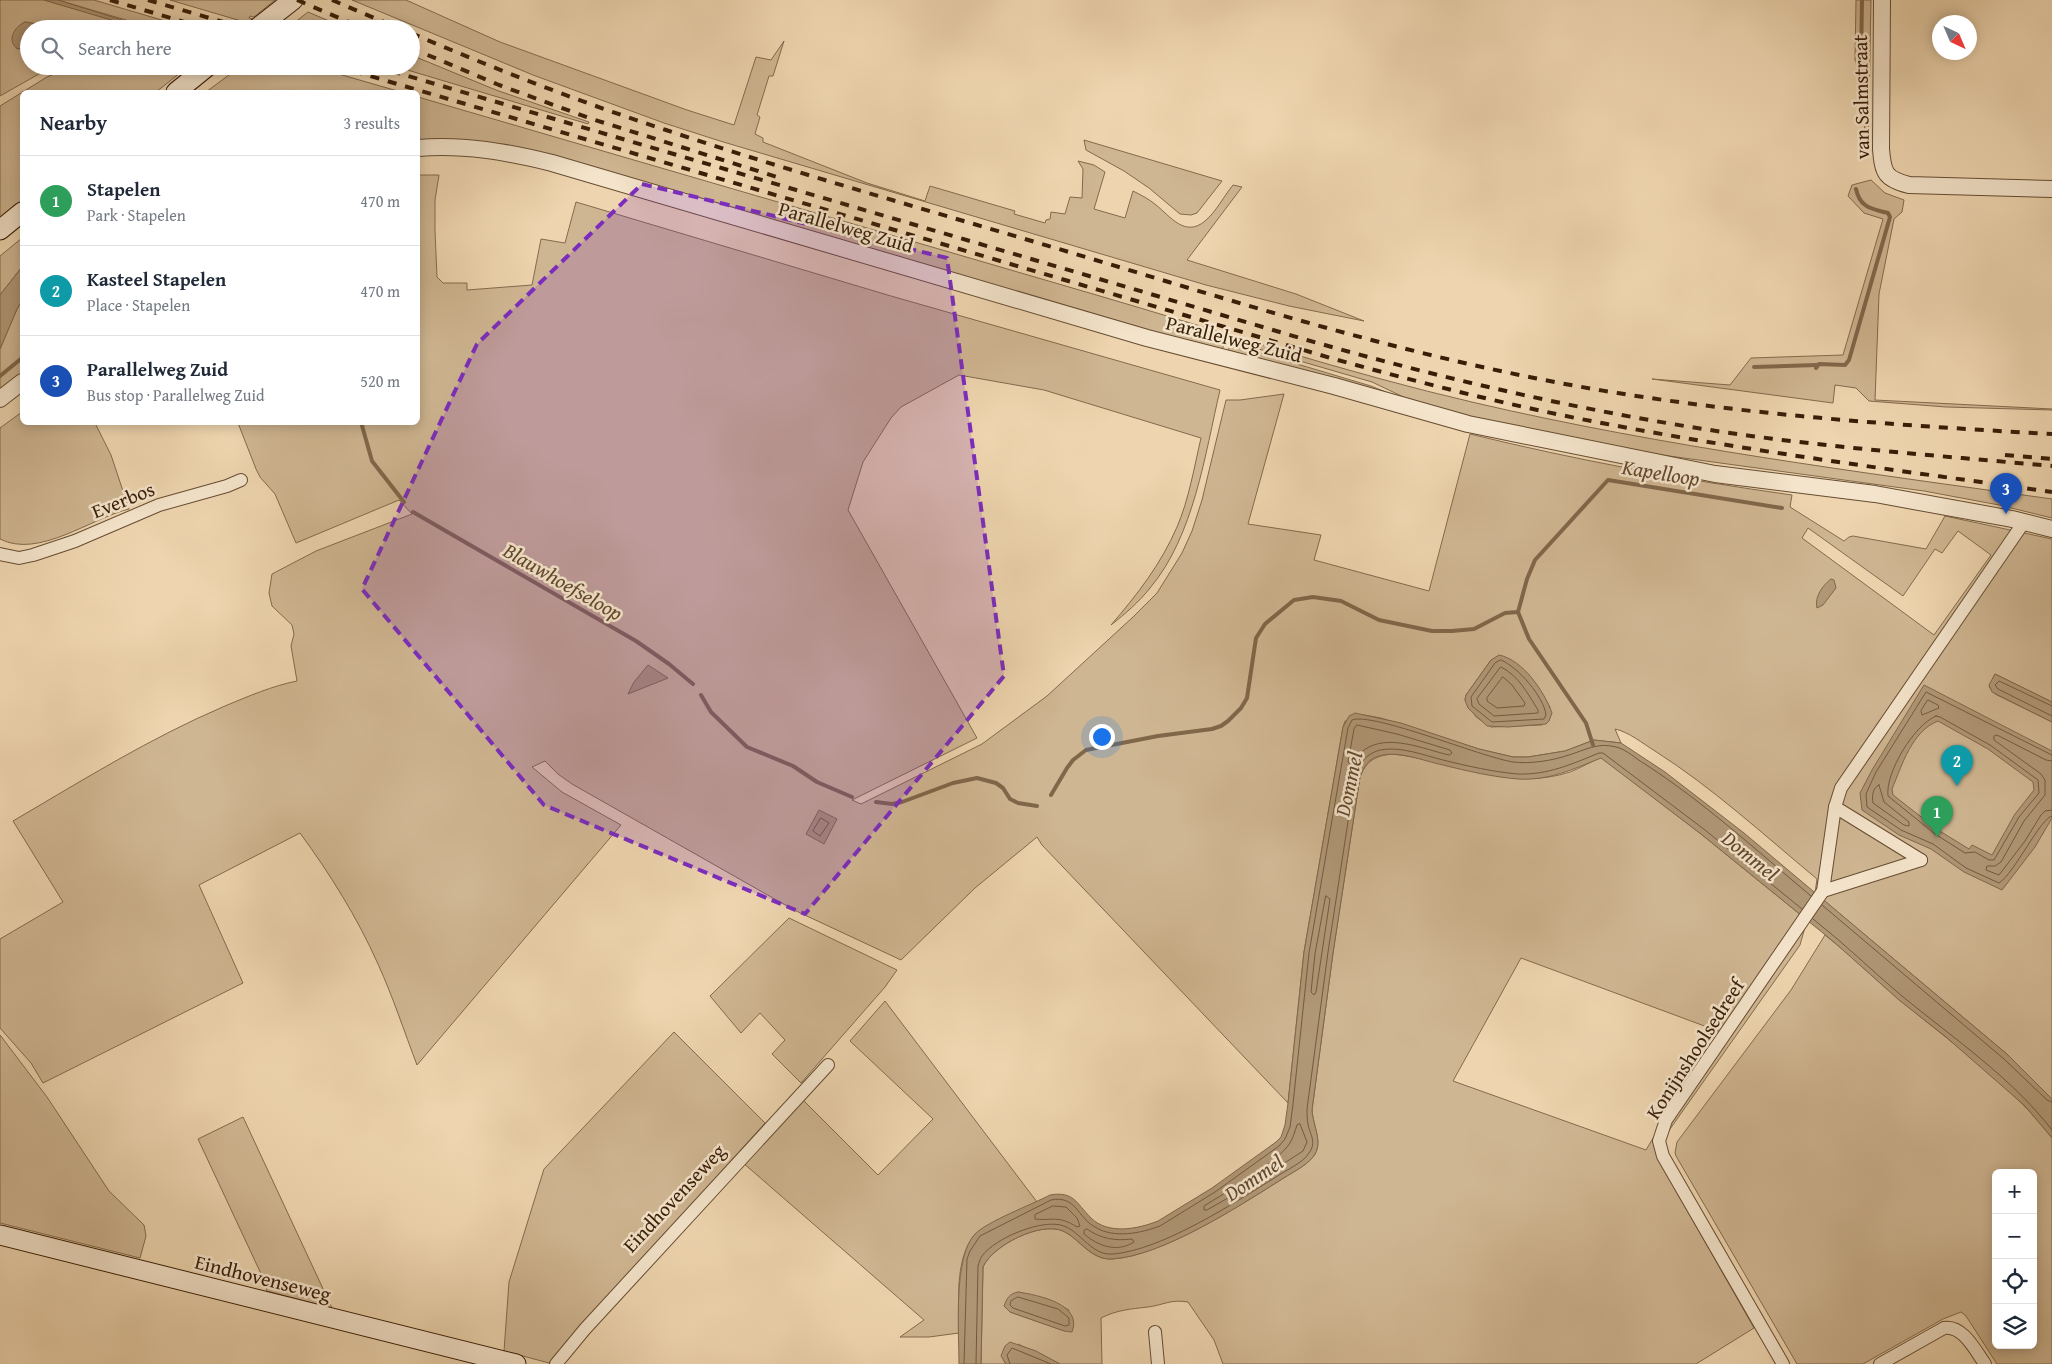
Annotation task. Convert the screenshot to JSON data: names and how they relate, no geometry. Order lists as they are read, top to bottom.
{
  "streets": {
    "main road": ["Eindhovenseweg"],
    "street": [
      "van Salmstraat",
      "Parallelweg Zuid",
      "Everbos",
      "Konijnshoolsedreef"
    ]
  },
  "water": ["Kapelloop", "Blauwhoefseloop", "Dommel"],
  "north": "bottom right",
  "page": {
    "search": "Search here",
    "heading": ["Nearby", "3 results"],
    "list": [
      {
        "mark": "1",
        "name": "Stapelen",
        "note": "Park · Stapelen",
        "value": "470 m"
      },
      {
        "mark": "2",
        "name": "Kasteel Stapelen",
        "note": "Place · Stapelen",
        "value": "470 m"
      },
      {
        "mark": "3",
        "name": "Parallelweg Zuid",
        "note": "Bus stop · Parallelweg Zuid",
        "value": "520 m"
      }
    ],
    "pins": ["3", "2", "1"],
    "map_buttons": ["+", "−"]
  }
}
